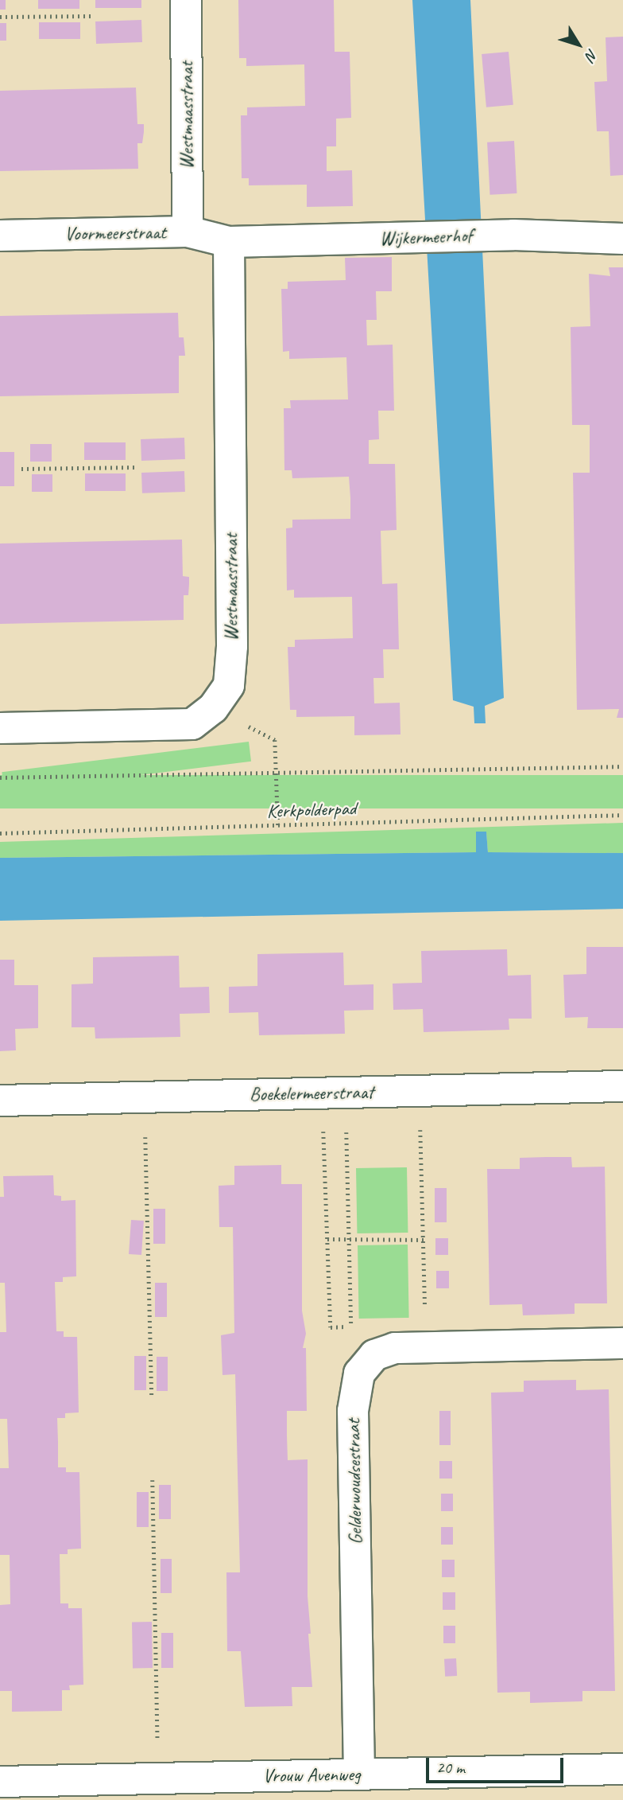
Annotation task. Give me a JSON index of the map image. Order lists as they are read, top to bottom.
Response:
{
  "streets": {
    "street": [
      "Westmaasstraat",
      "Voormeerstraat",
      "Wijkermeerhof",
      "Boekelermeerstraat",
      "Gelderwoudsestraat",
      "Vrouw Avenweg"
    ],
    "path": ["Kerkpolderpad"]
  },
  "crossings": [
    ["Westmaasstraat", "Voormeerstraat"],
    ["Westmaasstraat", "Wijkermeerhof"],
    ["Voormeerstraat", "Wijkermeerhof"],
    ["Gelderwoudsestraat", "Vrouw Avenweg"]
  ],
  "scale_bar": "20 m",
  "north": "bottom right"
}
